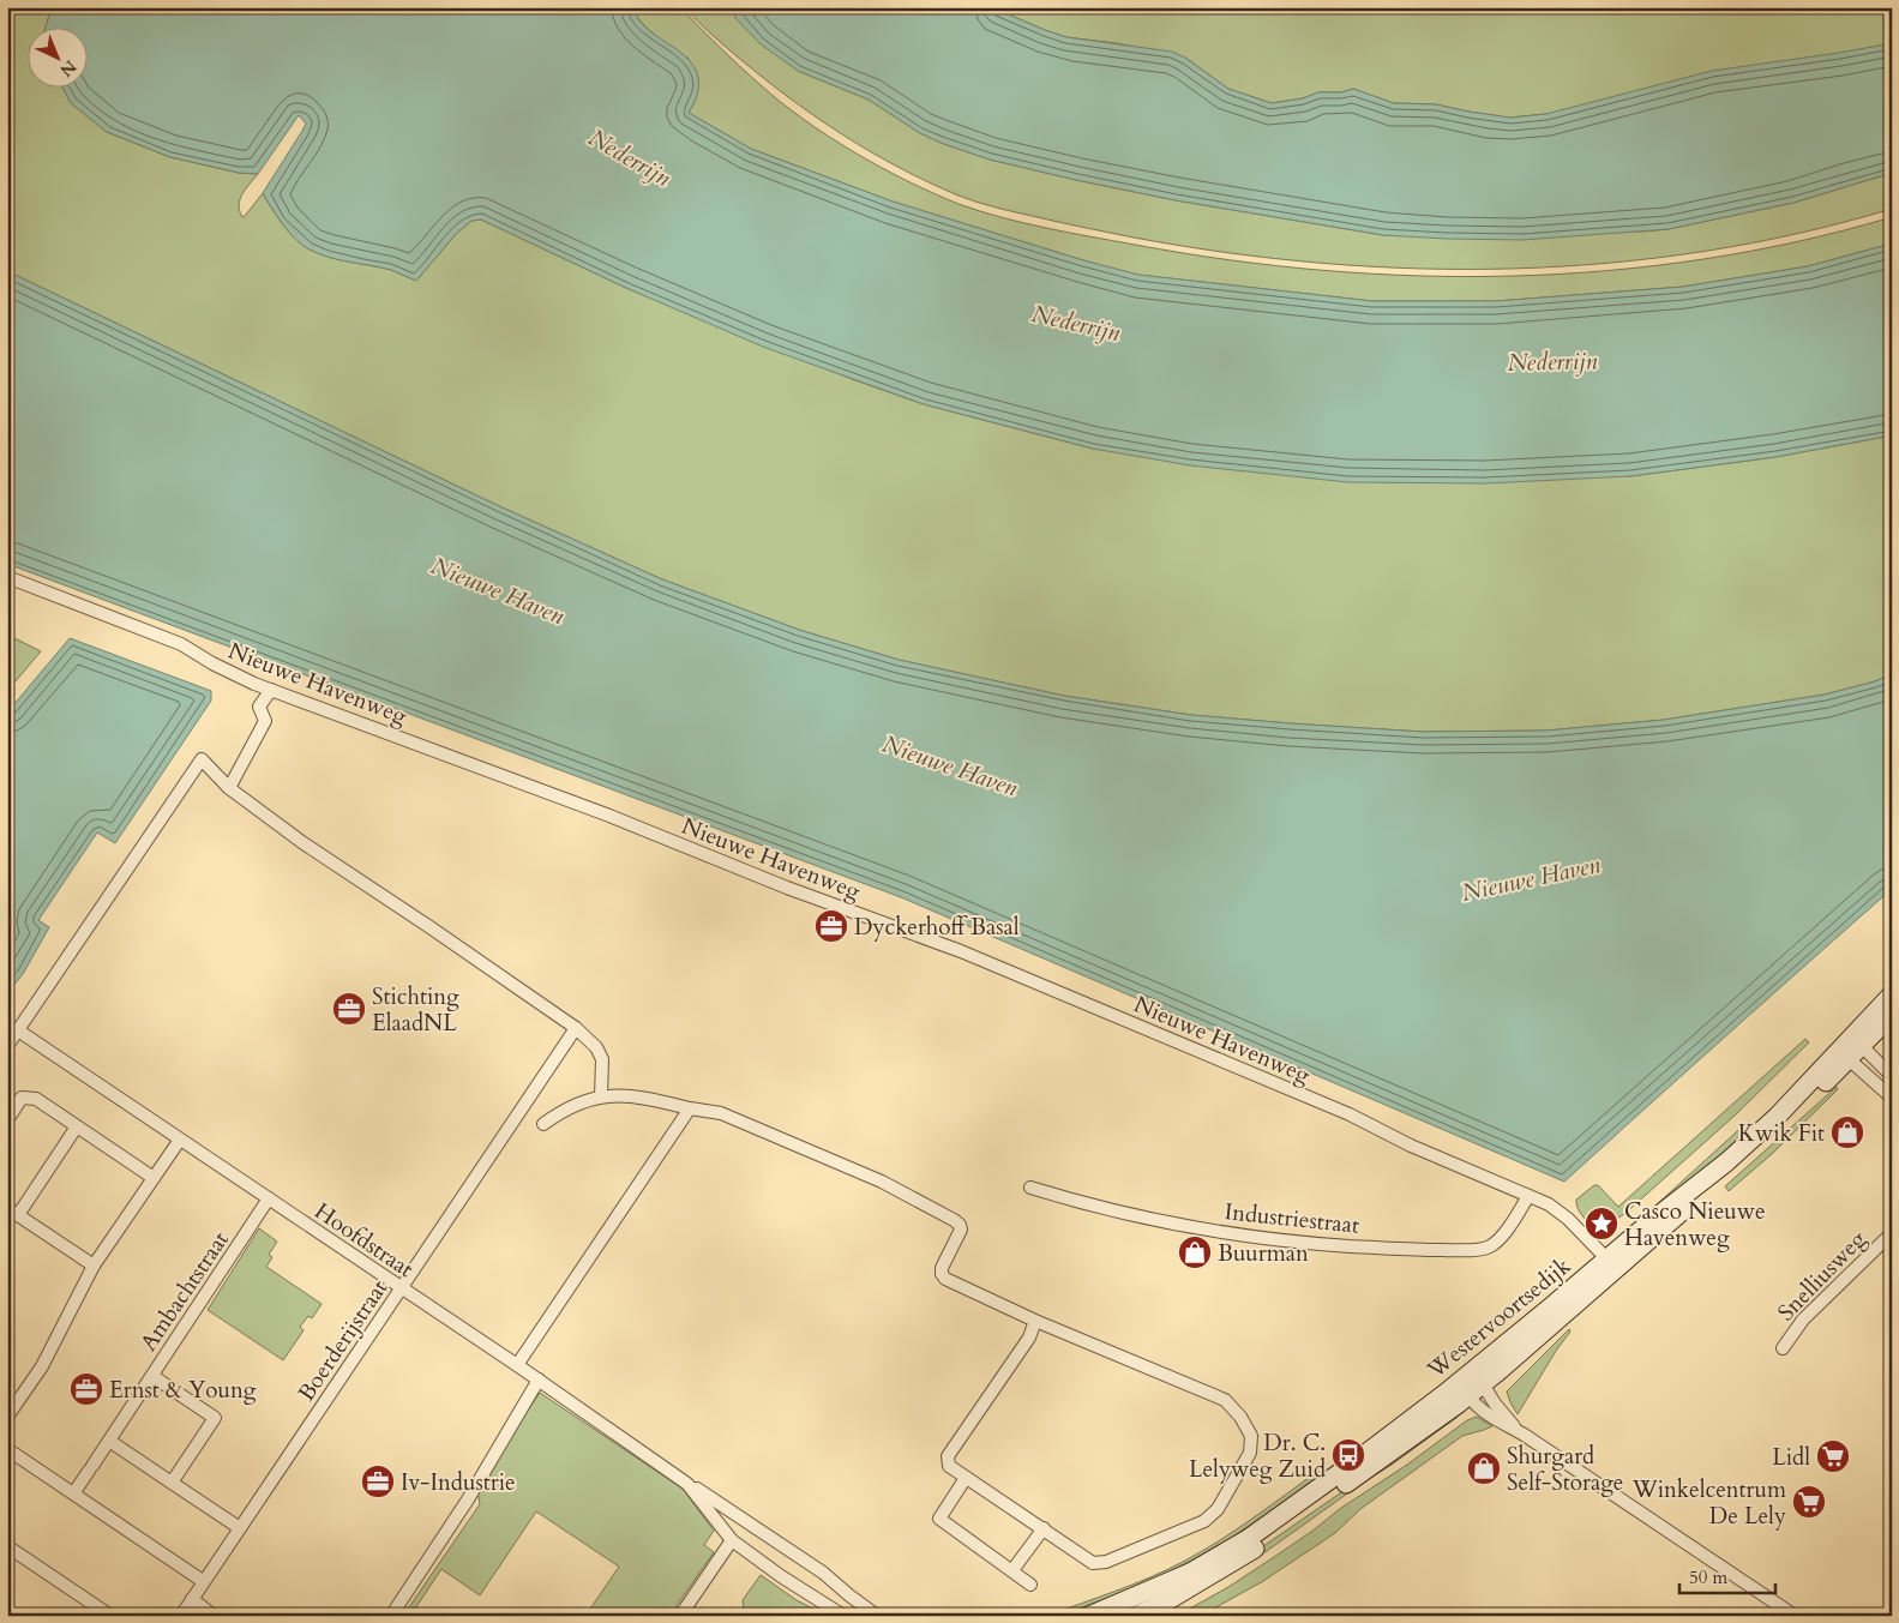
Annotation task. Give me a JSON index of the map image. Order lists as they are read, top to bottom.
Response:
{
  "streets": {
    "main road": ["Westervoortsedijk"],
    "street": [
      "Nieuwe Havenweg",
      "Industriestraat",
      "Hoofdstraat",
      "Snelliusweg",
      "Ambachtstraat",
      "Boerderijstraat"
    ]
  },
  "crossings": [
    ["Nieuwe Havenweg", "Industriestraat"],
    ["Nieuwe Havenweg", "Westervoortsedijk"],
    ["Hoofdstraat", "Ambachtstraat"],
    ["Hoofdstraat", "Boerderijstraat"]
  ],
  "water": ["Nederrijn", "Nieuwe Haven"],
  "places": {
    "office": [
      "Dyckerhoff Basal",
      "Stichting ElaadNL",
      "Ernst & Young",
      "Iv-Industrie"
    ],
    "shop": ["Kwik Fit", "Buurman", "Shurgard Self-Storage"],
    "place": ["Casco Nieuwe Havenweg"],
    "bus stop": ["Dr. C. Lelyweg Zuid"],
    "supermarket": ["Lidl", "Winkelcentrum De Lely"]
  },
  "scale_bar": "50 m",
  "north": "bottom right"
}
